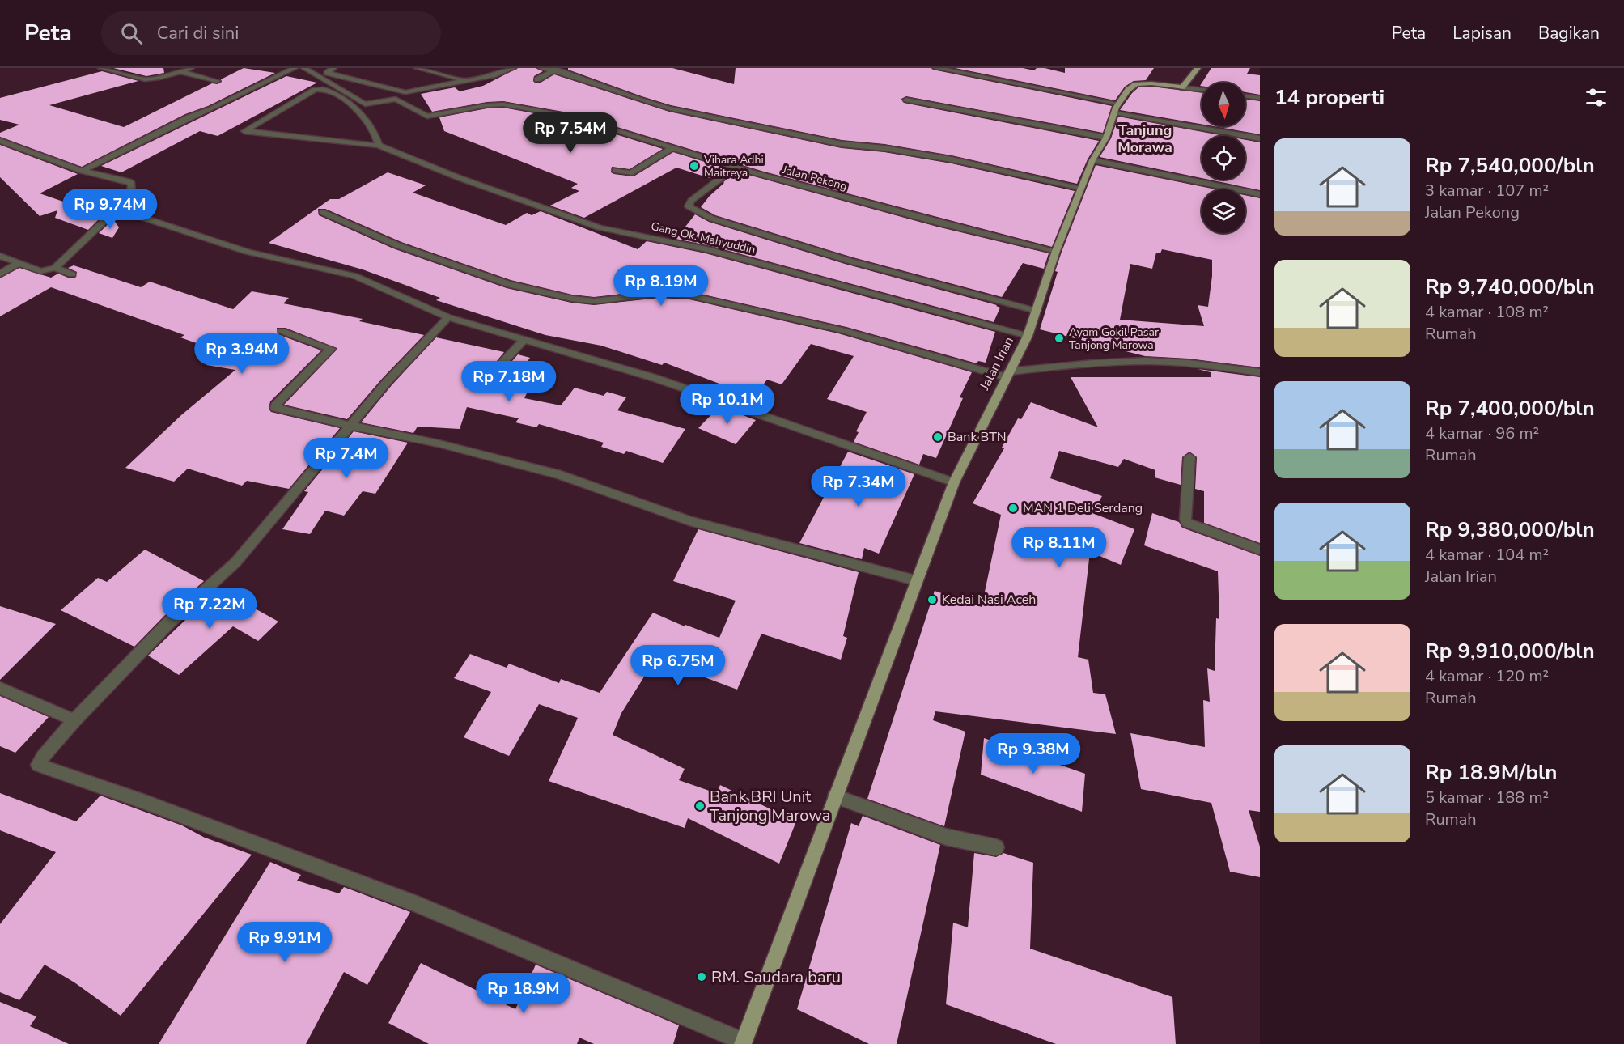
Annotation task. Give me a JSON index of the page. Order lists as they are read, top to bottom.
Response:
{
  "streets": {
    "main road": ["Jalan Irian"],
    "street": ["Jalan Pekong", "Gang Ok. Mahyuddin"]
  },
  "crossings": [
    ["Jalan Pekong", "Jalan Irian"],
    ["Gang Ok. Mahyuddin", "Jalan Irian"]
  ],
  "districts": ["Tanjung Morawa"],
  "places": [
    "Vihara Adhi Maitreya",
    "Ayam Gokil Pasar Tanjong Marowa",
    "Bank BTN",
    "MAN 1 Deli Serdang",
    "Kedai Nasi Aceh",
    "Bank BRI Unit Tanjong Marowa",
    "RM. Saudara baru"
  ],
  "north": "bottom",
  "page": {
    "header": "Peta",
    "search": "Cari di sini",
    "nav": ["Peta", "Lapisan", "Bagikan"],
    "heading": "14 properti",
    "price": [
      "Rp 7.54M",
      "Rp 9.74M",
      "Rp 8.19M",
      "Rp 3.94M",
      "Rp 7.18M",
      "Rp 10.1M",
      "Rp 7.4M",
      "Rp 7.34M",
      "Rp 8.11M",
      "Rp 7.22M",
      "Rp 6.75M",
      "Rp 9.38M",
      "Rp 9.91M",
      "Rp 18.9M"
    ],
    "list": [
      {
        "name": "Rp 7,540,000/bln",
        "note": "3 kamar · 107 m² · Jalan Pekong"
      },
      {
        "name": "Rp 9,740,000/bln",
        "note": "4 kamar · 108 m² · Rumah"
      },
      {
        "name": "Rp 7,400,000/bln",
        "note": "4 kamar · 96 m² · Rumah"
      },
      {
        "name": "Rp 9,380,000/bln",
        "note": "4 kamar · 104 m² · Jalan Irian"
      },
      {
        "name": "Rp 9,910,000/bln",
        "note": "4 kamar · 120 m² · Rumah"
      },
      {
        "name": "Rp 18.9M/bln",
        "note": "5 kamar · 188 m² · Rumah"
      }
    ]
  }
}
